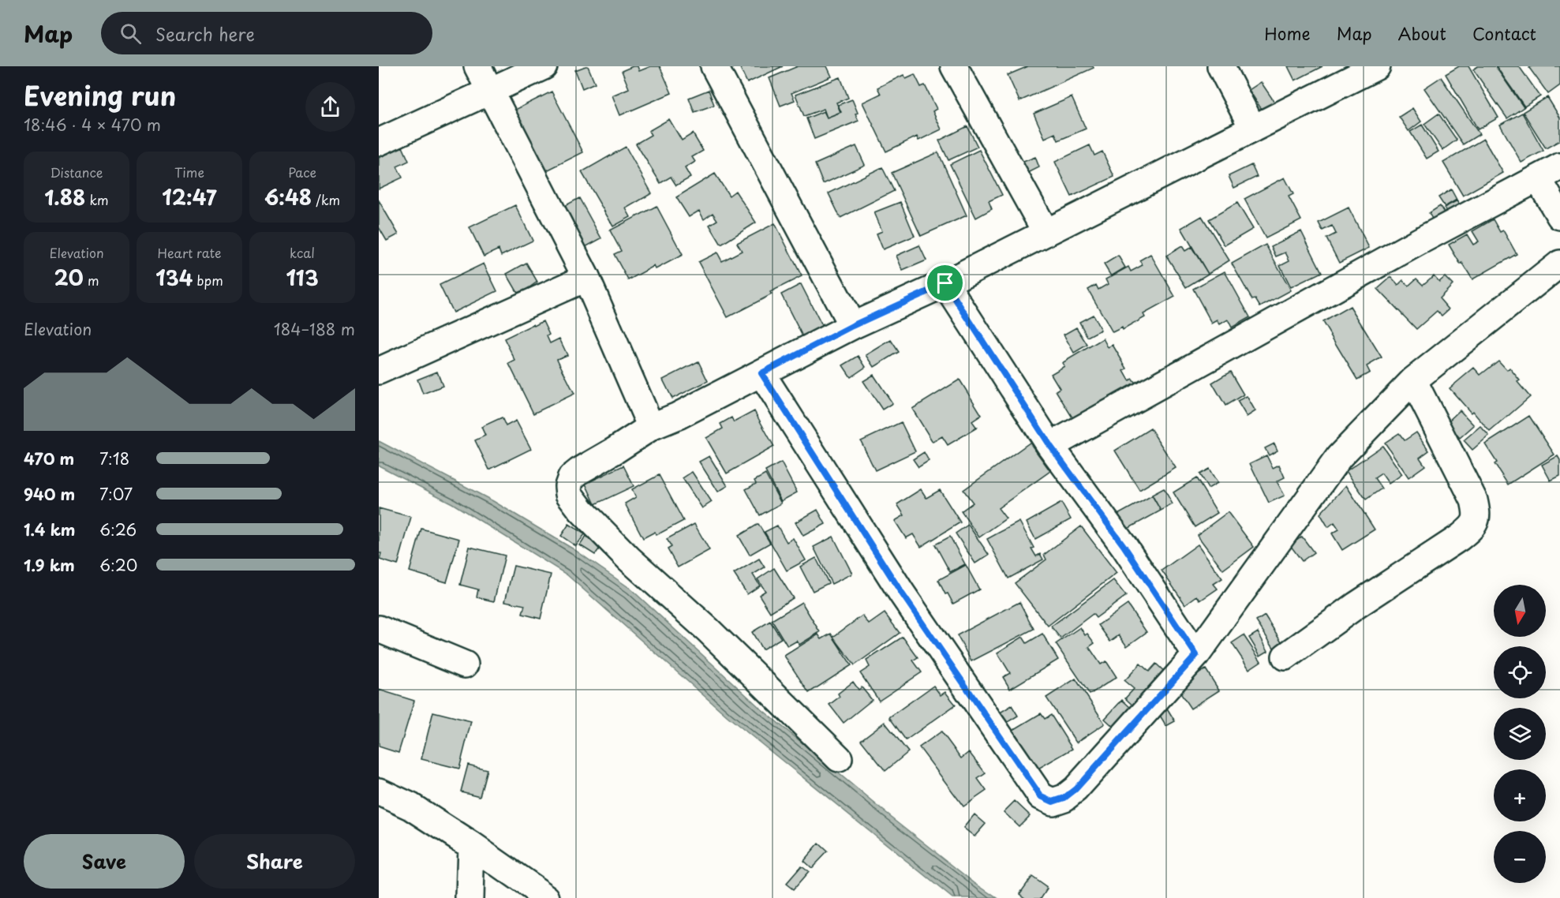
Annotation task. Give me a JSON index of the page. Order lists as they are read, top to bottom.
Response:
{
  "north": "bottom",
  "page": {
    "header": "Map",
    "search": "Search here",
    "nav": [
      "Home",
      "Map",
      "About",
      "Contact"
    ],
    "heading": ["Evening run", "18:46 · 4 × 470 m"],
    "stats": [
      ["Distance", "1.88 km"],
      ["Time", "12:47"],
      ["Pace", "6:48 /km"],
      ["Elevation", "20 m"],
      ["Heart rate", "134 bpm"],
      ["kcal", "113"]
    ],
    "chart": ["Elevation", "184–188 m"],
    "list": [
      {
        "name": "470 m",
        "note": "7:18"
      },
      {
        "name": "940 m",
        "note": "7:07"
      },
      {
        "name": "1.4 km",
        "note": "6:26"
      },
      {
        "name": "1.9 km",
        "note": "6:20"
      }
    ],
    "map_buttons": ["+", "−"],
    "buttons": ["Save", "Share"]
  }
}
